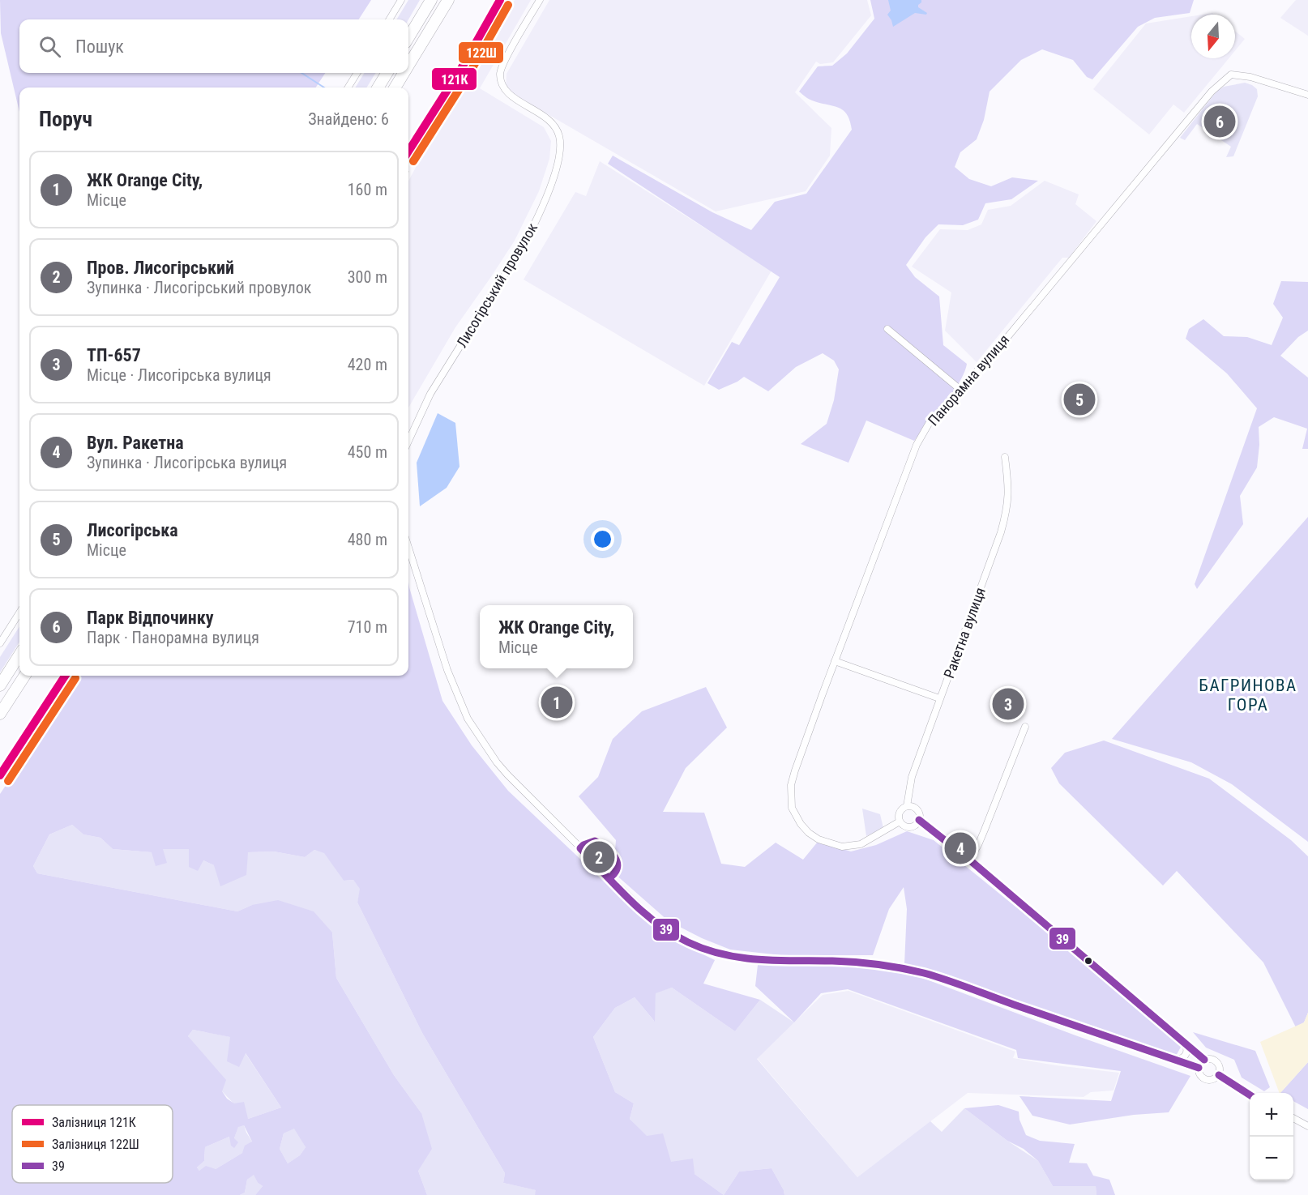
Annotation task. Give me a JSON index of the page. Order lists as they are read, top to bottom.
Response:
{
  "streets": {
    "street": ["Лисогірський провулок", "Панорамна вулиця", "Ракетна вулиця"]
  },
  "crossings": [
    ["Панорамна вулиця", "Ракетна вулиця"]
  ],
  "districts": ["БАГРИНОВА ГОРА"],
  "lines": ["rail line 121К", "rail line 122Ш", "transit line 39"],
  "legend": ["Залізниця 121К", "Залізниця 122Ш", "39"],
  "north": "bottom",
  "page": {
    "search": "Пошук",
    "heading": ["Поруч", "Знайдено: 6"],
    "pins": [
      "6",
      "5",
      "1",
      "3",
      "4",
      "2"
    ],
    "list": [
      {
        "mark": "1",
        "name": "ЖК Orange City,",
        "note": "Місце",
        "value": "160 m"
      },
      {
        "mark": "2",
        "name": "Пров. Лисогірський",
        "note": "Зупинка · Лисогірський провулок",
        "value": "300 m"
      },
      {
        "mark": "3",
        "name": "ТП-657",
        "note": "Місце · Лисогірська вулиця",
        "value": "420 m"
      },
      {
        "mark": "4",
        "name": "Вул. Ракетна",
        "note": "Зупинка · Лисогірська вулиця",
        "value": "450 m"
      },
      {
        "mark": "5",
        "name": "Лисогірська",
        "note": "Місце",
        "value": "480 m"
      },
      {
        "mark": "6",
        "name": "Парк Відпочинку",
        "note": "Парк · Панорамна вулиця",
        "value": "710 m"
      }
    ],
    "popup": ["ЖК Orange City,", "Місце"],
    "map_buttons": ["+", "−"]
  }
}
